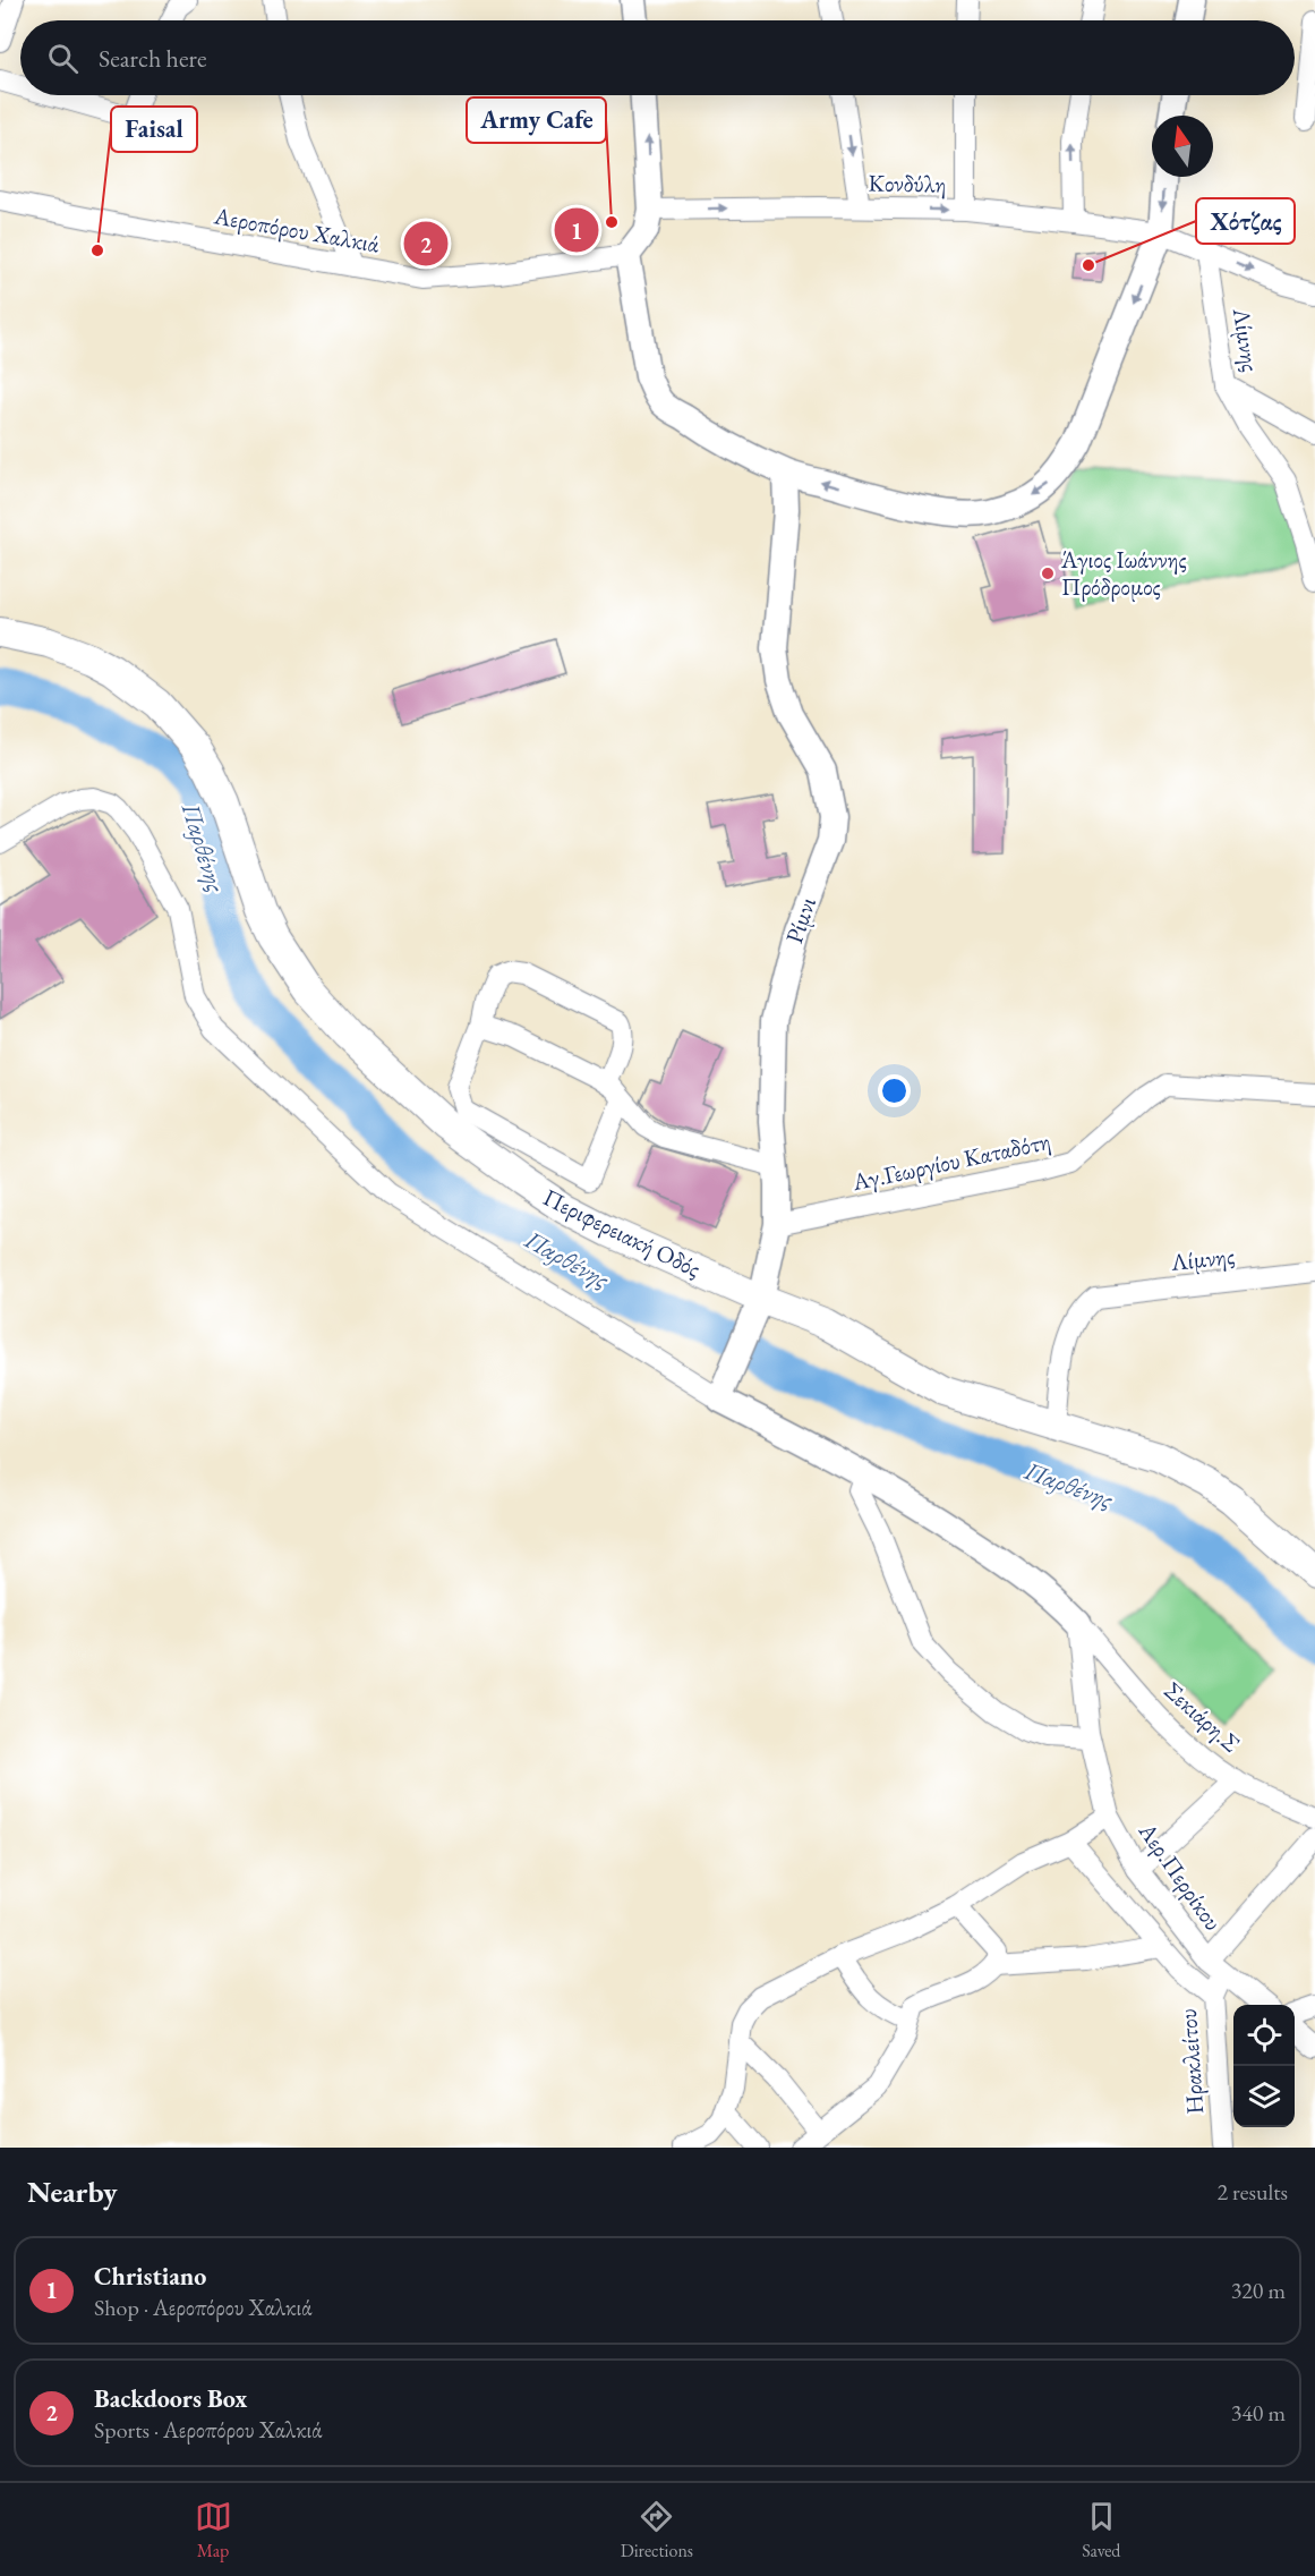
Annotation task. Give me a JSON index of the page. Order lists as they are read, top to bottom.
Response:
{
  "streets": {
    "main road": ["Περιφερειακή Οδός"],
    "street": [
      "Κονδύλη",
      "Αεροπόρου Χαλκιά",
      "Λίμνης",
      "Ρίμνι",
      "Αγ.Γεωργίου Καταδότη",
      "Σεκιάρη.Σ",
      "Αερ.Περρίκου",
      "Ηρακλείτου"
    ]
  },
  "crossings": [
    ["Κονδύλη", "Λίμνης"],
    ["Λίμνης", "Περιφερειακή Οδός"],
    ["Ρίμνι", "Αγ.Γεωργίου Καταδότη"],
    ["Ρίμνι", "Περιφερειακή Οδός"],
    ["Σεκιάρη.Σ", "Αερ.Περρίκου"],
    ["Αερ.Περρίκου", "Ηρακλείτου"]
  ],
  "one_way": ["Κονδύλη"],
  "water": ["Παρθένης"],
  "places": [
    "Army Cafe",
    "Faisal",
    "Χότζας",
    "Άγιος Ιωάννης Πρόδρομος"
  ],
  "north": "top",
  "page": {
    "search": "Search here",
    "pins": ["1", "2"],
    "heading": ["Nearby", "2 results"],
    "list": [
      {
        "mark": "1",
        "name": "Christiano",
        "note": "Shop · Αεροπόρου Χαλκιά",
        "value": "320 m"
      },
      {
        "mark": "2",
        "name": "Backdoors Box",
        "note": "Sports · Αεροπόρου Χαλκιά",
        "value": "340 m"
      }
    ],
    "nav": ["Map", "Directions", "Saved"]
  }
}
